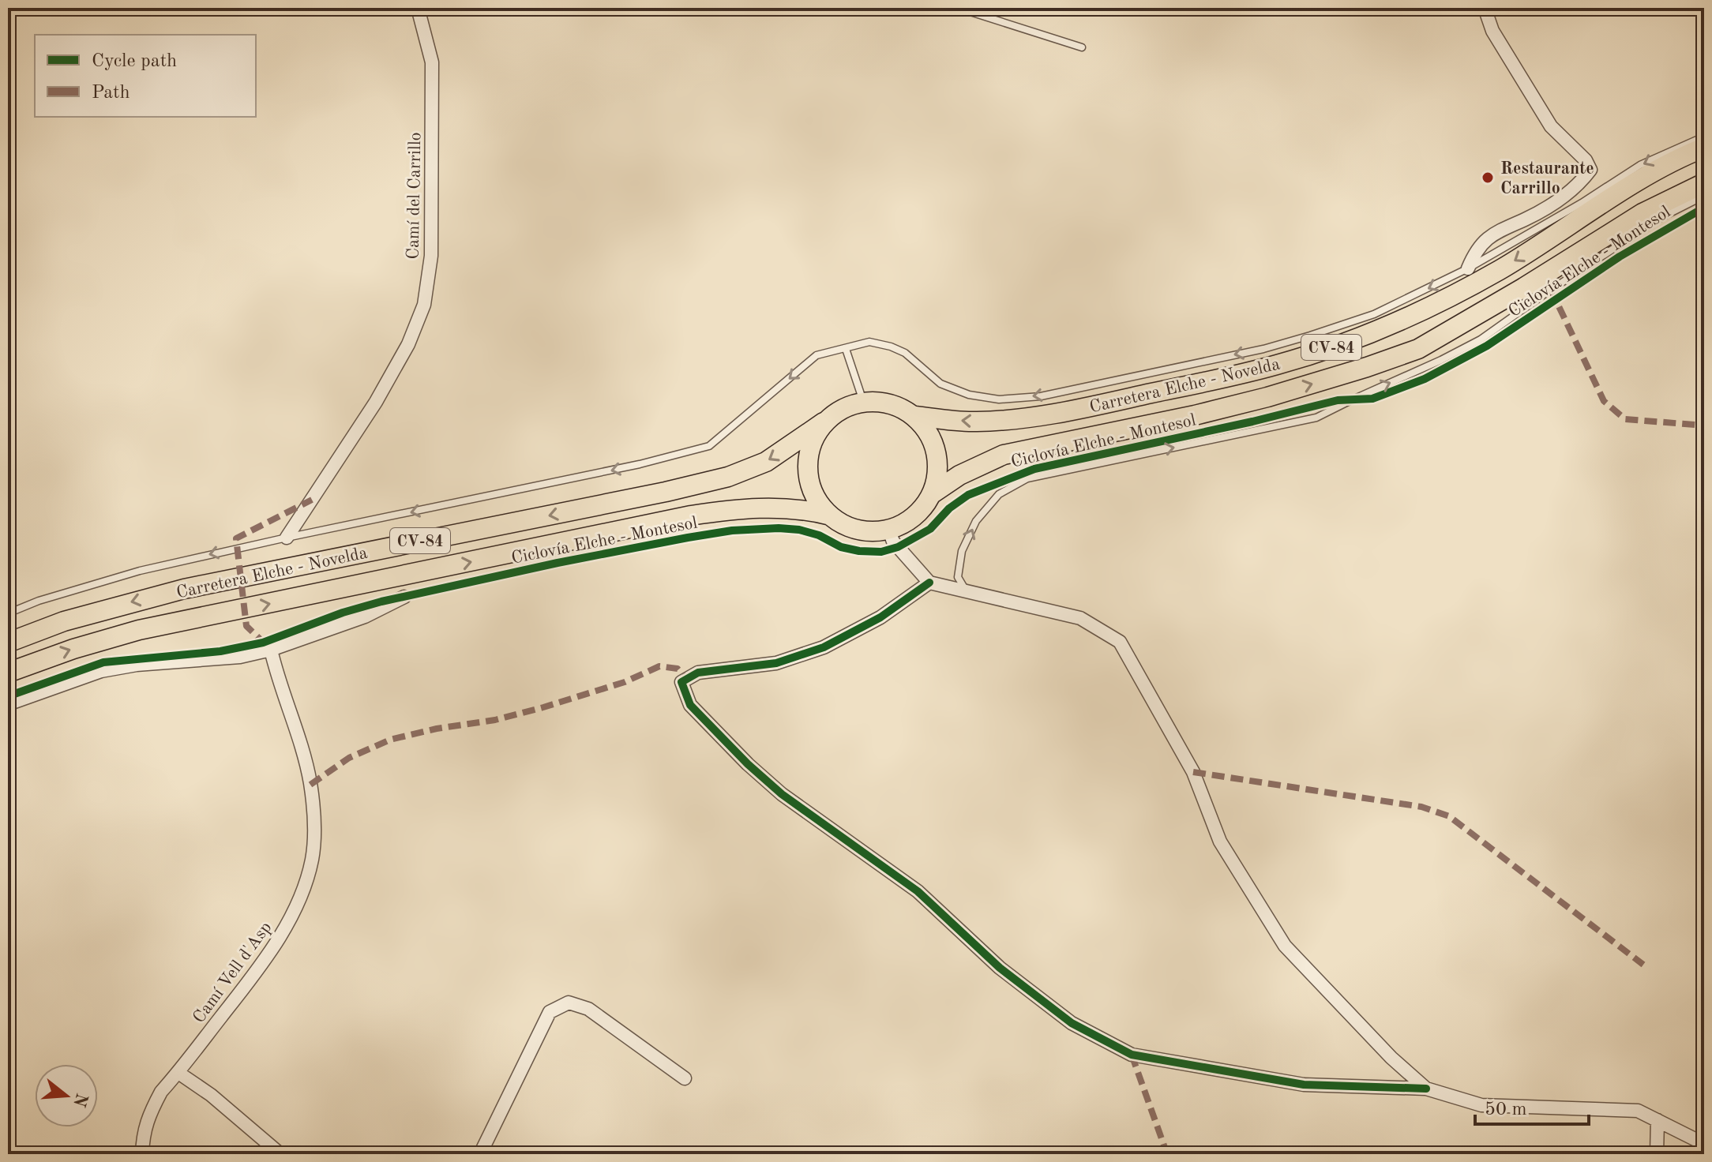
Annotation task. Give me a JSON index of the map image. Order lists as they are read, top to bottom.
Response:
{
  "streets": {
    "main road": ["CV-84", "Carretera Elche - Novelda"],
    "street": ["Camí del Carrillo", "Camí Vell d'Asp"],
    "cycle path": ["Ciclovía Elche - Montesol"]
  },
  "crossings": [
    ["CV-84", "Carretera Elche - Novelda"]
  ],
  "places": ["Restaurante Carrillo"],
  "legend": ["Cycle path", "Path"],
  "scale_bar": "50 m",
  "north": "right"
}
